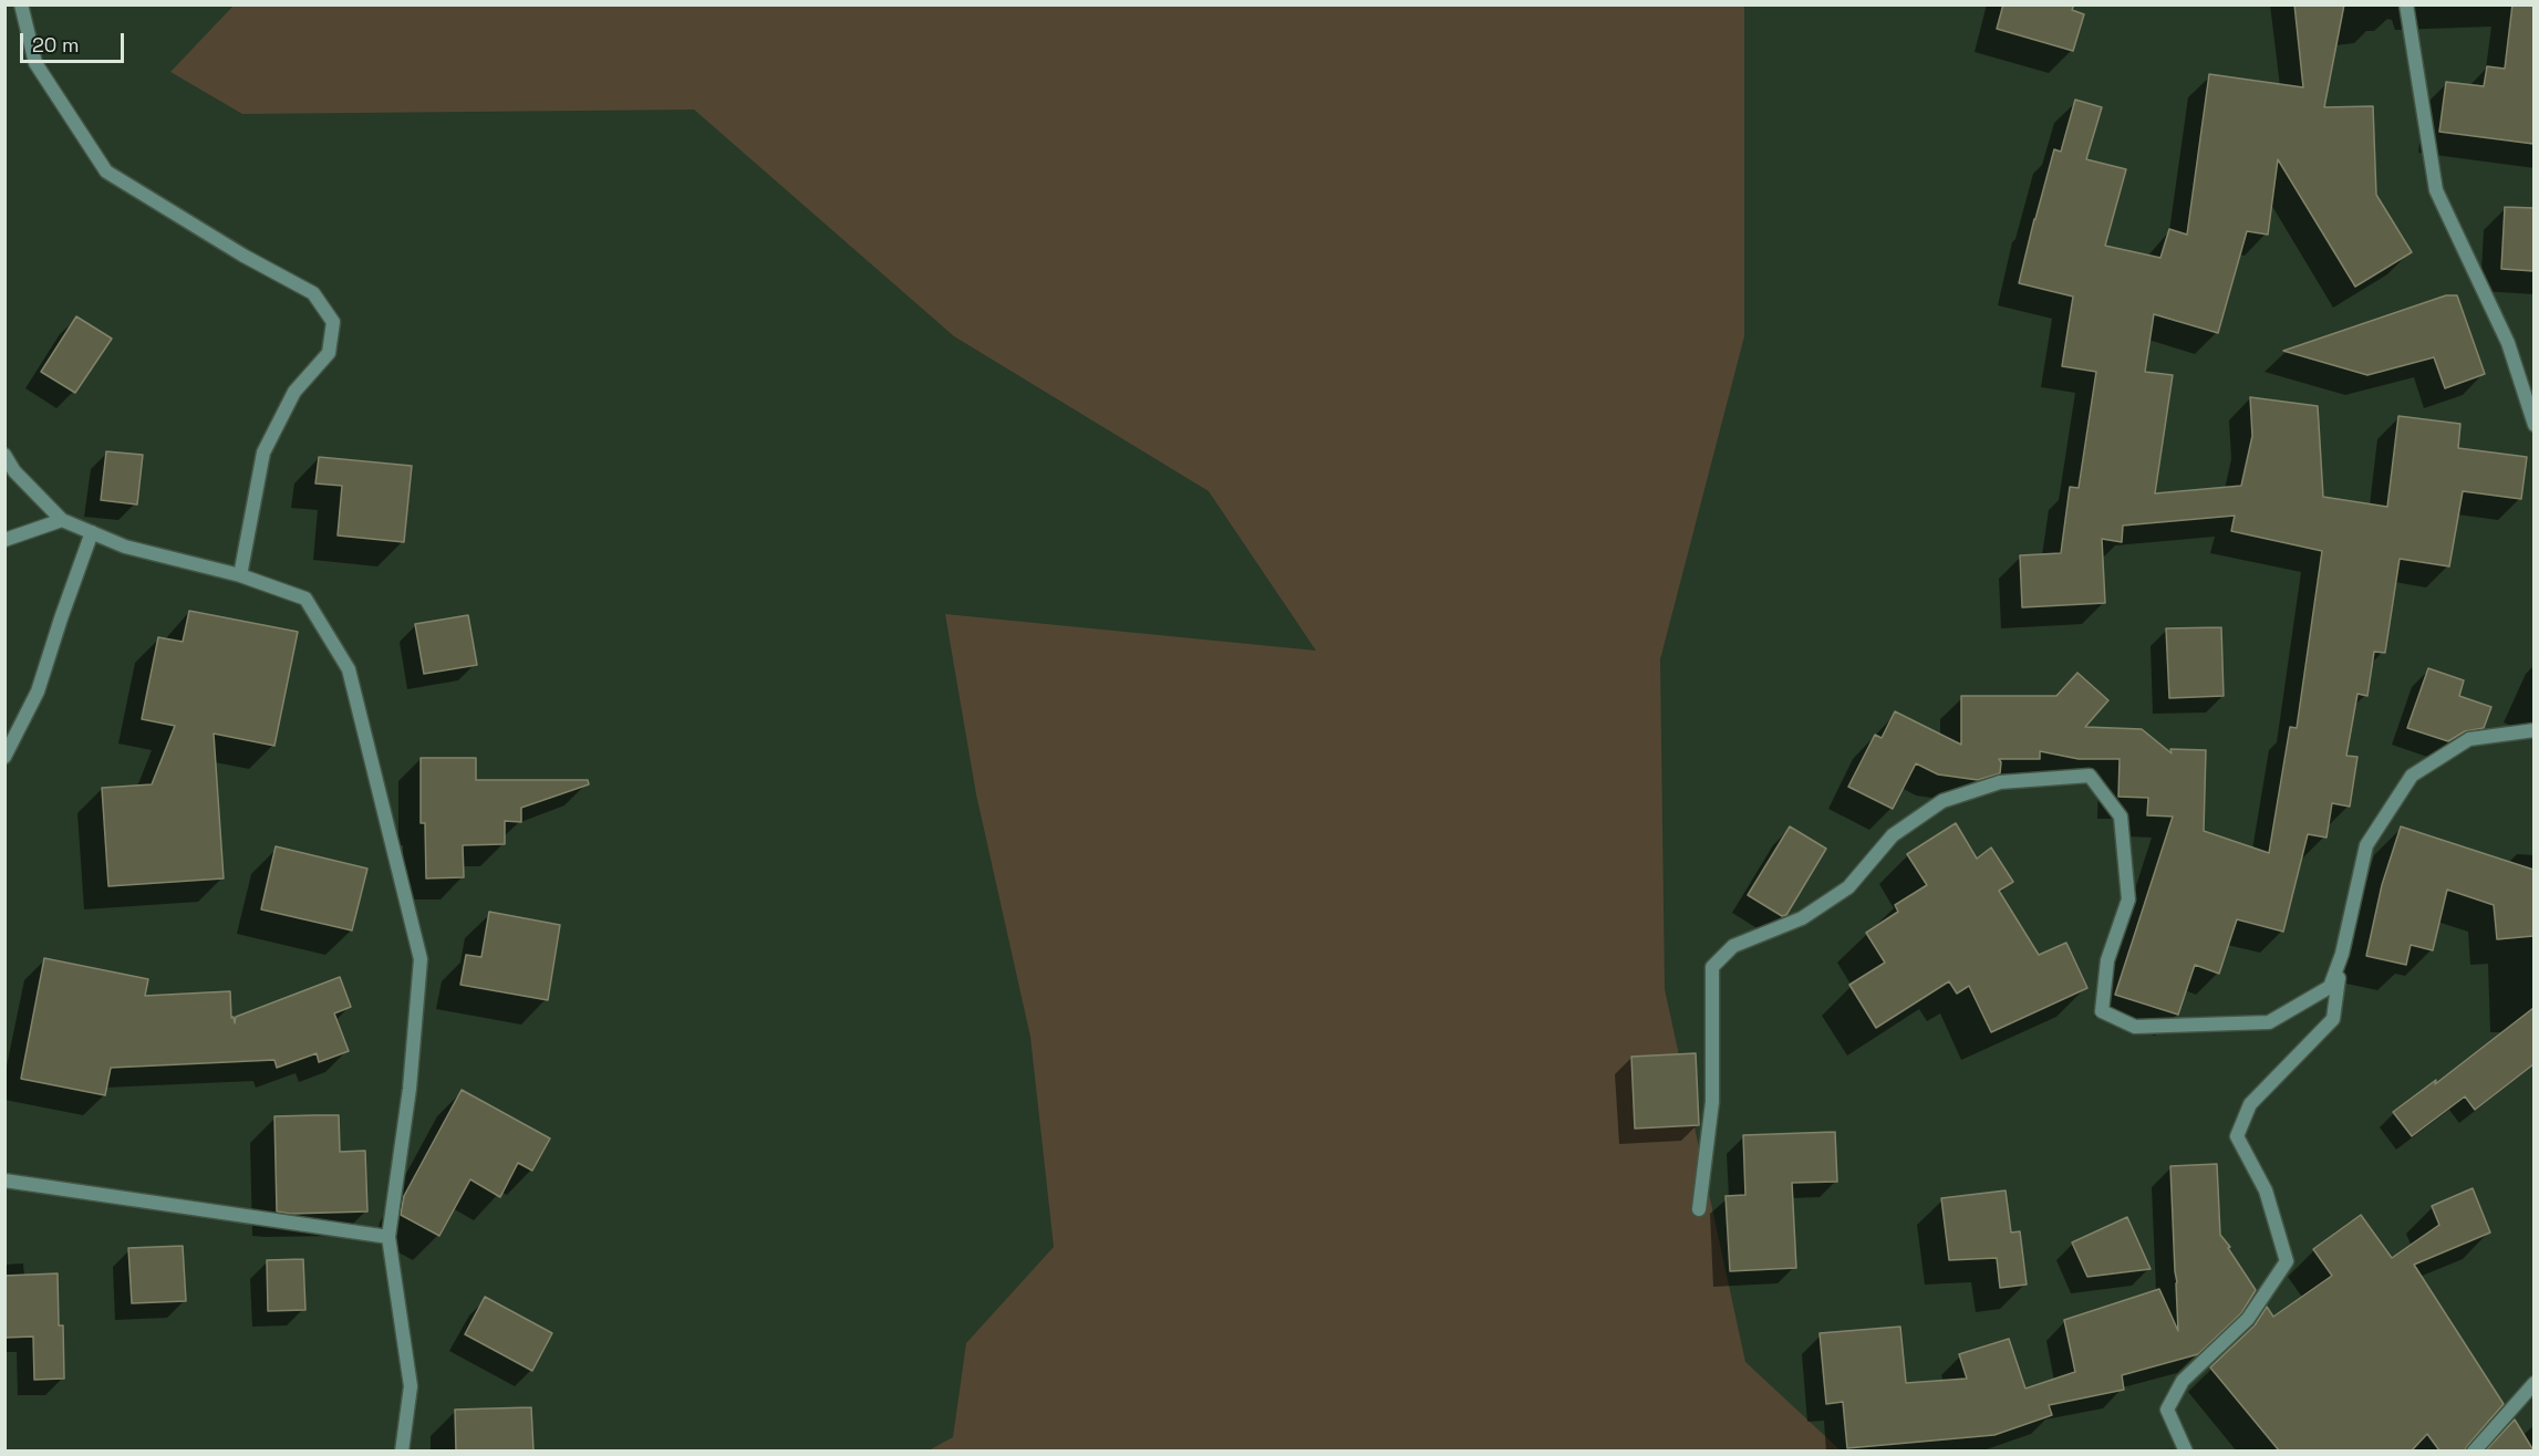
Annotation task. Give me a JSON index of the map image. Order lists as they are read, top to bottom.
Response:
{
  "scale_bar": "20 m"
}
